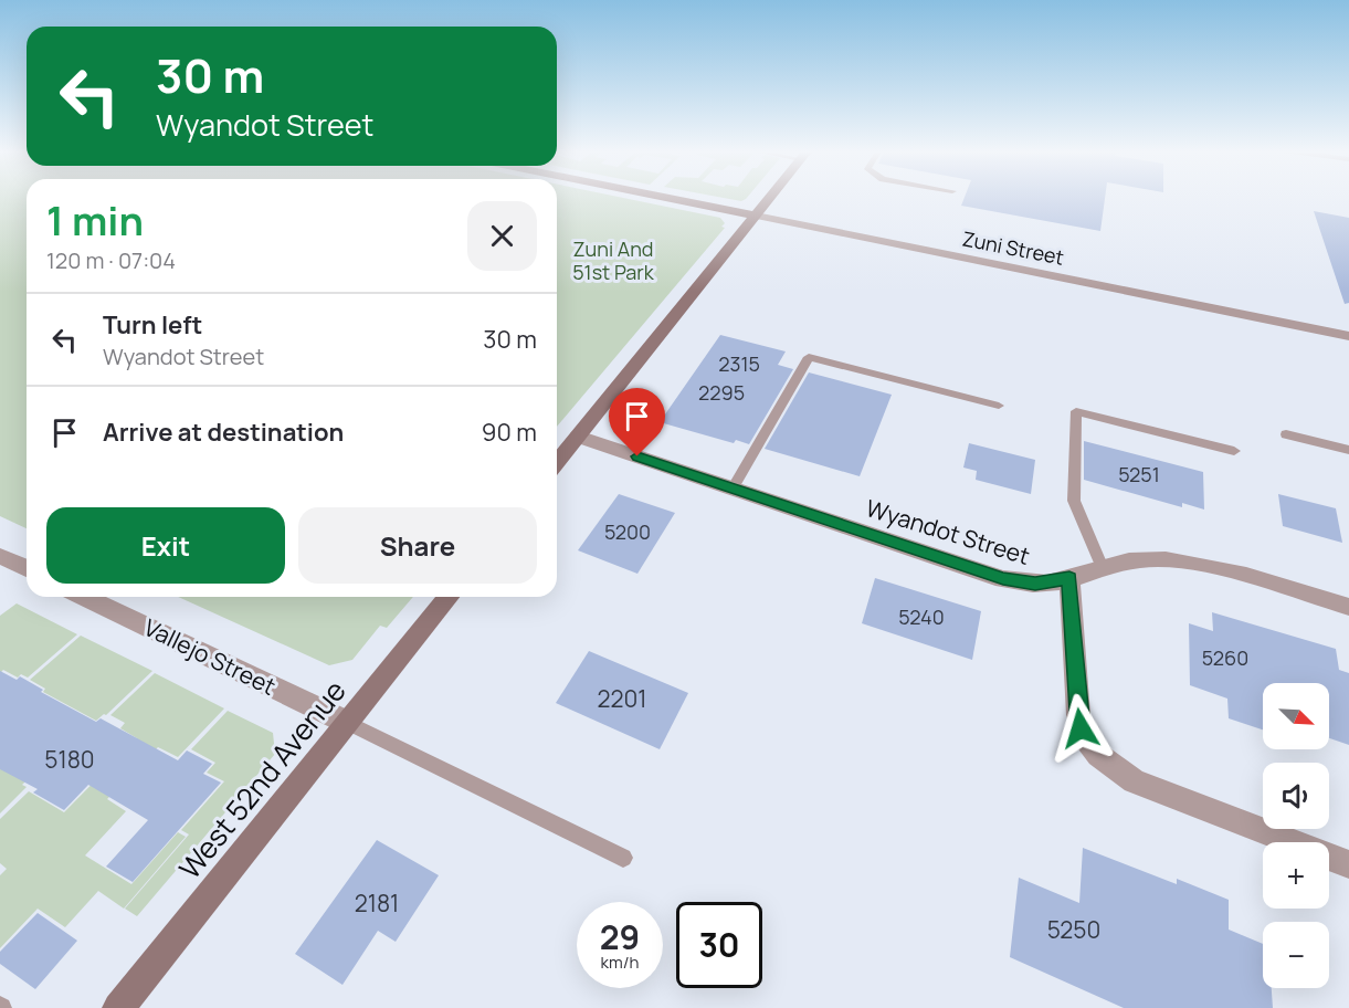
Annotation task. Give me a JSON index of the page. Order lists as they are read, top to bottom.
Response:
{
  "streets": {
    "street": [
      "Zuni Street",
      "Wyandot Street",
      "Vallejo Street",
      "West 52nd Avenue"
    ]
  },
  "crossings": [
    ["Vallejo Street", "West 52nd Avenue"]
  ],
  "parks": ["Zuni And 51st Park"],
  "house_numbers": [
    "2315",
    "2295",
    "5251",
    "5200",
    "5240",
    "5260",
    "2201",
    "5180",
    "2181",
    "5250"
  ],
  "north": "bottom right",
  "page": {
    "turn": ["30 m", "Wyandot Street"],
    "heading": ["1 min", "120 m · 07:04"],
    "list": [
      {
        "name": "Turn left",
        "note": "Wyandot Street",
        "value": "30 m"
      },
      {
        "name": "Arrive at destination",
        "value": "90 m"
      }
    ],
    "buttons": ["Exit", "Share"],
    "map_buttons": ["+", "−"],
    "speed": "29 km/h",
    "limit": "30"
  }
}
